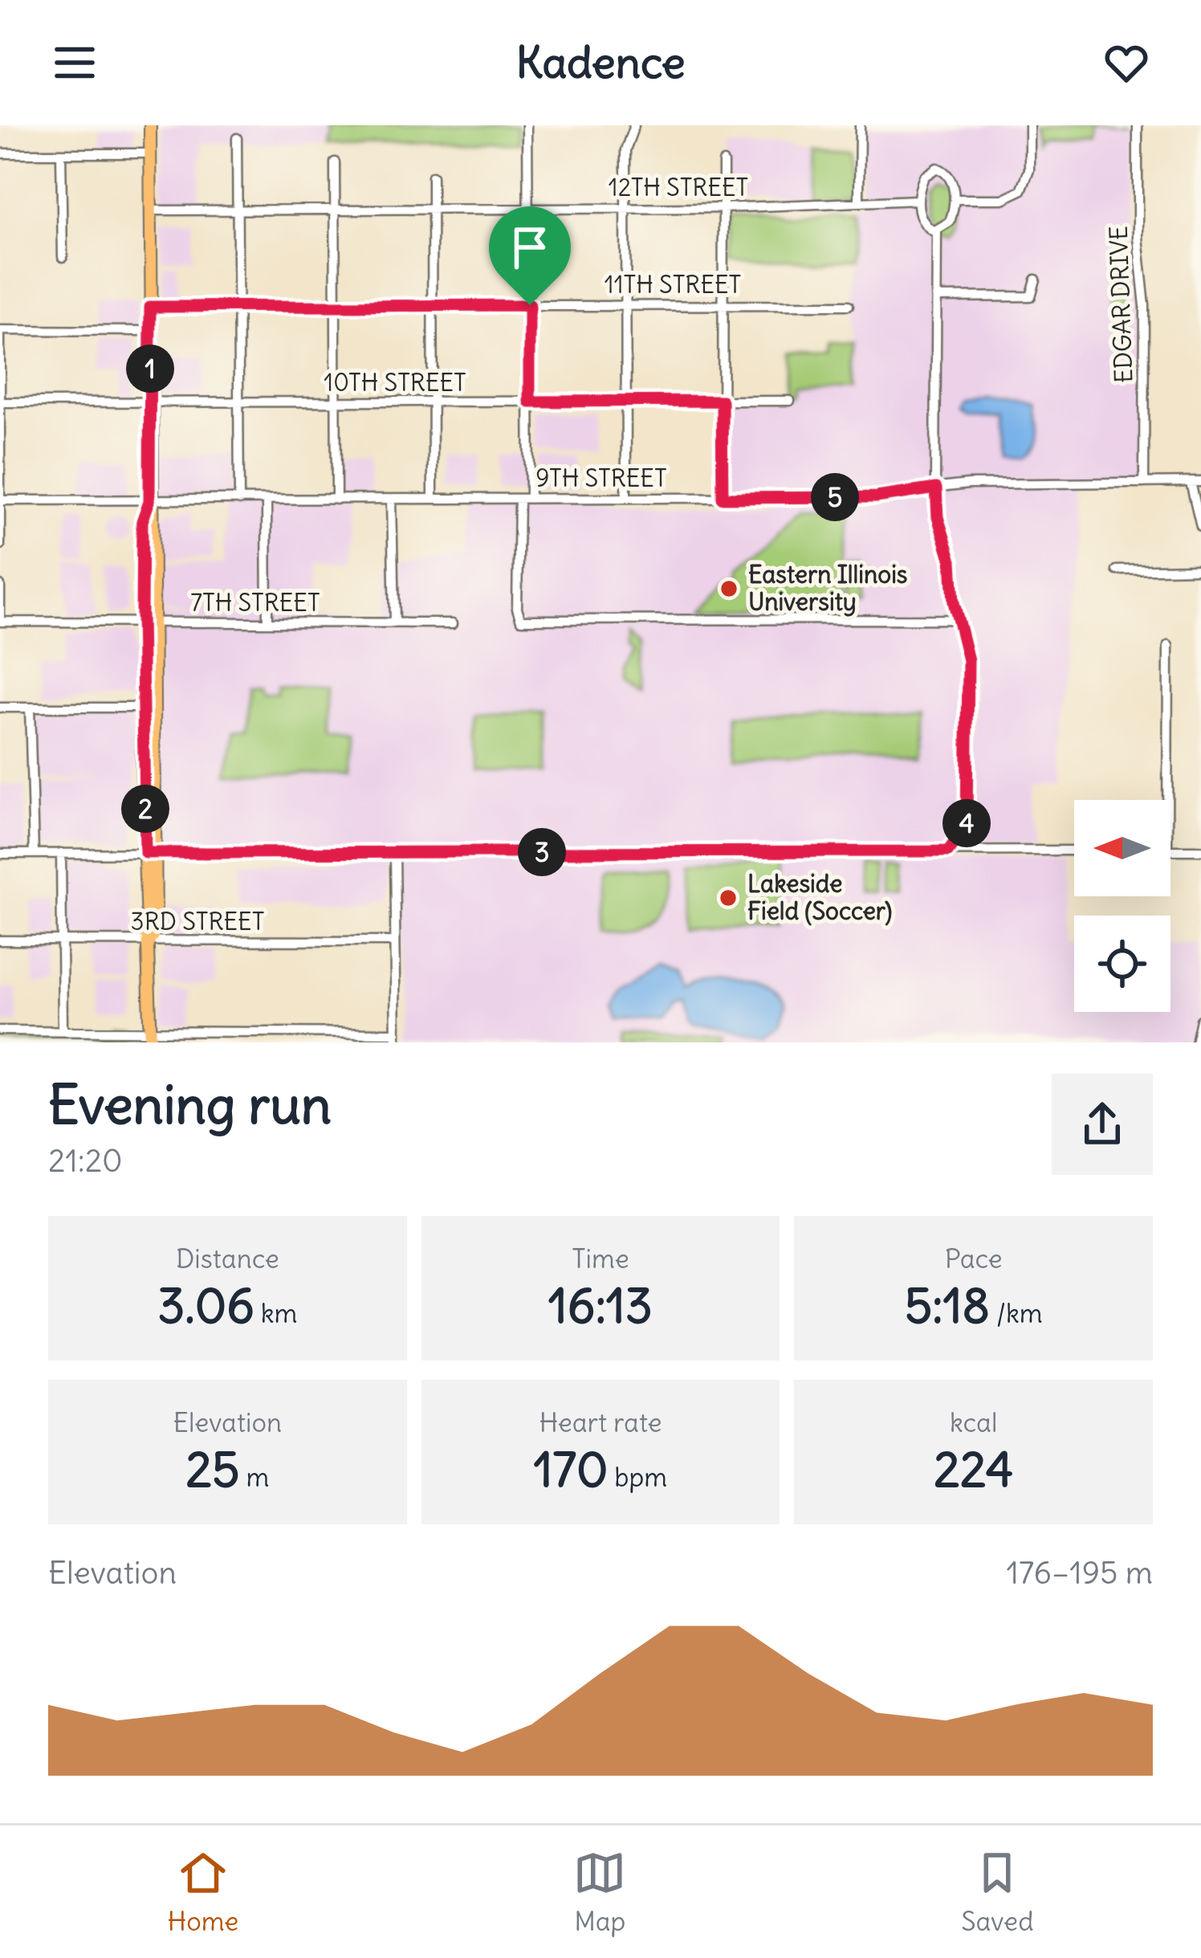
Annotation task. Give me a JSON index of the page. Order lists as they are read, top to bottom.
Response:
{
  "streets": {
    "street": [
      "12TH STREET",
      "11TH STREET",
      "EDGAR DRIVE",
      "10TH STREET",
      "9TH STREET",
      "7TH STREET",
      "3RD STREET"
    ]
  },
  "crossings": [
    ["EDGAR DRIVE", "9TH STREET"]
  ],
  "places": ["Eastern Illinois University", "Lakeside Field (Soccer)"],
  "north": "left",
  "page": {
    "header": "Kadence",
    "pins": [
      "1",
      "5",
      "2",
      "4",
      "3"
    ],
    "heading": ["Evening run", "21:20"],
    "stats": [
      ["Distance", "3.06 km"],
      ["Time", "16:13"],
      ["Pace", "5:18 /km"],
      ["Elevation", "25 m"],
      ["Heart rate", "170 bpm"],
      ["kcal", "224"]
    ],
    "chart": ["Elevation", "176–195 m"],
    "tabs": ["Home", "Map", "Saved"]
  }
}
